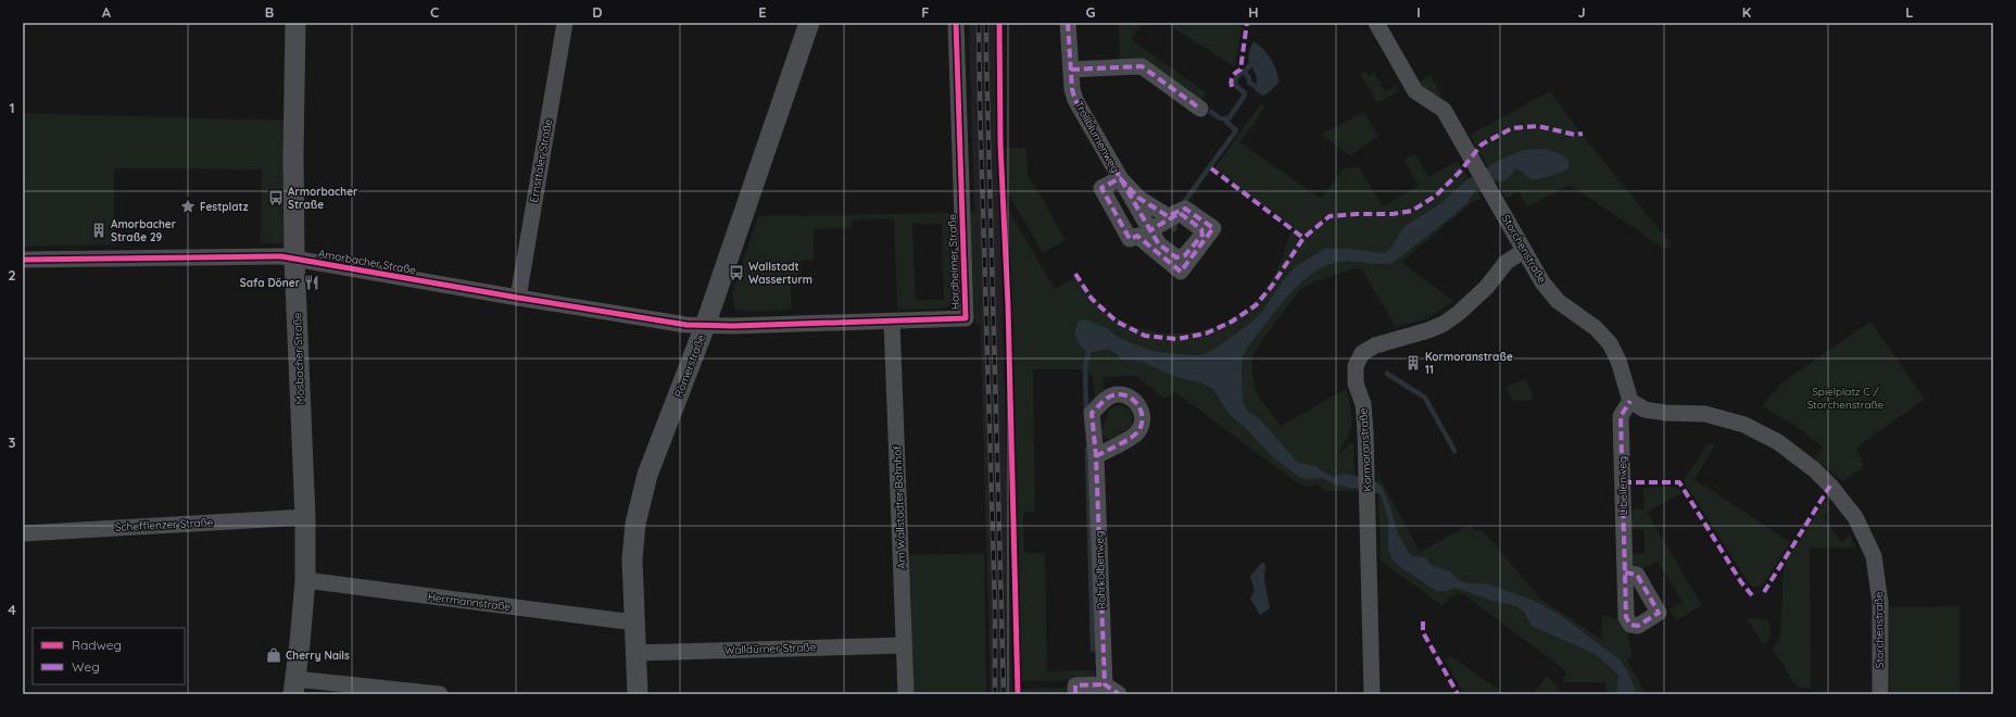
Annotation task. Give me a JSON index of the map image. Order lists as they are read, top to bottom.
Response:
{
  "streets": {
    "street": [
      "Trollblumenweg",
      "Ernsttaler Straße",
      "Storchenstraße",
      "Amorbacher Straße",
      "Hardheimer Straße",
      "Mosbacher Straße",
      "Römerstraße",
      "Kormoranstraße",
      "Libellenweg",
      "Am Wallstadter Bahnhof",
      "Schefflenzer Straße",
      "Rohrkolbenweg",
      "Herrmannstraße",
      "Walldürner Straße"
    ]
  },
  "crossings": [
    ["Ernsttaler Straße", "Amorbacher Straße"],
    ["Storchenstraße", "Kormoranstraße"],
    ["Storchenstraße", "Libellenweg"],
    ["Amorbacher Straße", "Hardheimer Straße"],
    ["Amorbacher Straße", "Mosbacher Straße"],
    ["Amorbacher Straße", "Römerstraße"],
    ["Hardheimer Straße", "Römerstraße"],
    ["Hardheimer Straße", "Am Wallstadter Bahnhof"],
    ["Mosbacher Straße", "Schefflenzer Straße"],
    ["Mosbacher Straße", "Herrmannstraße"],
    ["Römerstraße", "Herrmannstraße"],
    ["Römerstraße", "Walldürner Straße"],
    ["Am Wallstadter Bahnhof", "Walldürner Straße"]
  ],
  "parks": ["Spielplatz C / Storchenstraße"],
  "places": {
    "bus stop": ["Armorbacher Straße", "Wallstadt Wasserturm"],
    "place": ["Festplatz"],
    "building": ["Amorbacher Straße 29", "Kormoranstraße 11"],
    "restaurant": ["Safa Döner"],
    "shop": ["Cherry Nails"]
  },
  "legend": ["Radweg", "Weg"],
  "grid": {
    "columns": [
      "A",
      "B",
      "C",
      "D",
      "E",
      "F",
      "G",
      "H",
      "I",
      "J",
      "K",
      "L"
    ],
    "rows": [
      "1",
      "2",
      "3",
      "4"
    ]
  }
}
